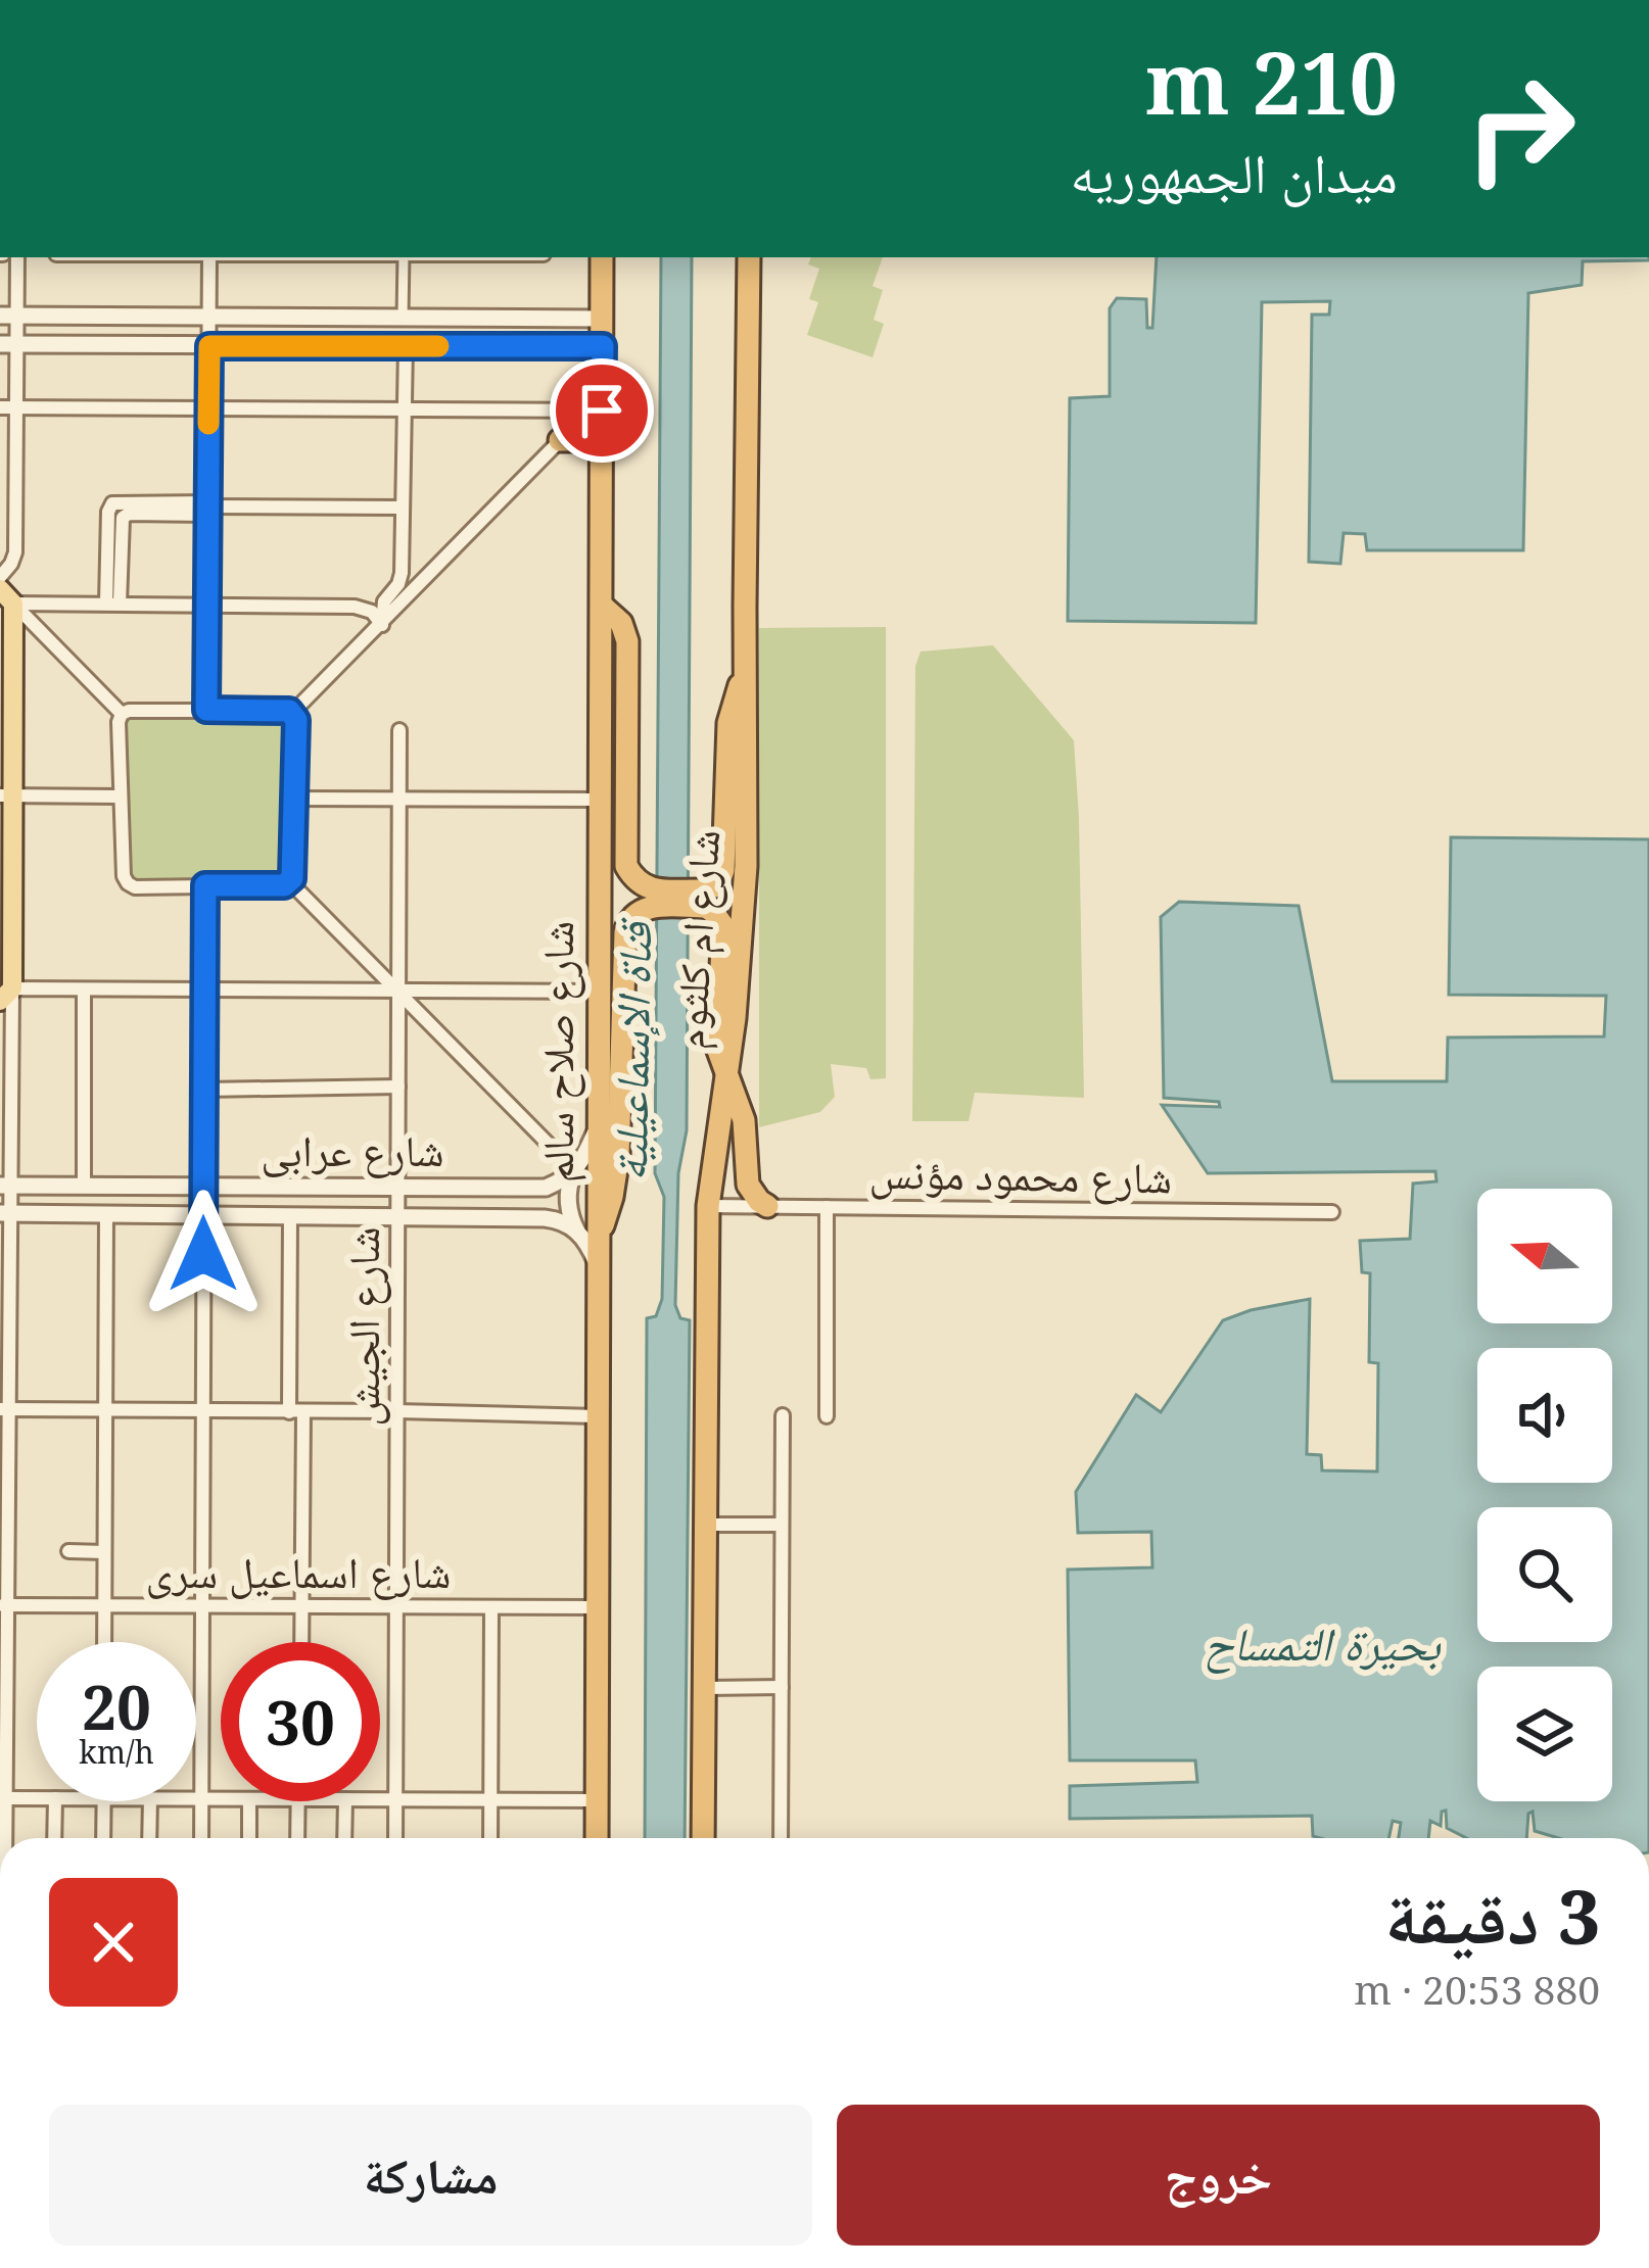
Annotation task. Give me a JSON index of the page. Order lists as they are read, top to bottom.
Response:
{
  "streets": {
    "highway": ["شارع ام كلثوم", "شارع صلاح سالم"],
    "street": [
      "شارع عرابى",
      "شارع محمود مؤنس",
      "شارع الجيش",
      "شارع اسماعيل سرى"
    ]
  },
  "crossings": [
    ["شارع ام كلثوم", "شارع محمود مؤنس"],
    ["شارع صلاح سالم", "شارع عرابى"],
    ["شارع صلاح سالم", "شارع اسماعيل سرى"],
    ["شارع عرابى", "شارع الجيش"],
    ["شارع الجيش", "شارع اسماعيل سرى"]
  ],
  "water": ["قناة الإسماعيلية", "بحيرة التمساح"],
  "north": "left",
  "page": {
    "turn": ["210 m", "ميدان الجمهوريه"],
    "speed": "20 km/h",
    "limit": "30",
    "heading": ["3 دقيقة", "880 m · 20:53"],
    "buttons": ["خروج", "مشاركة"]
  }
}
